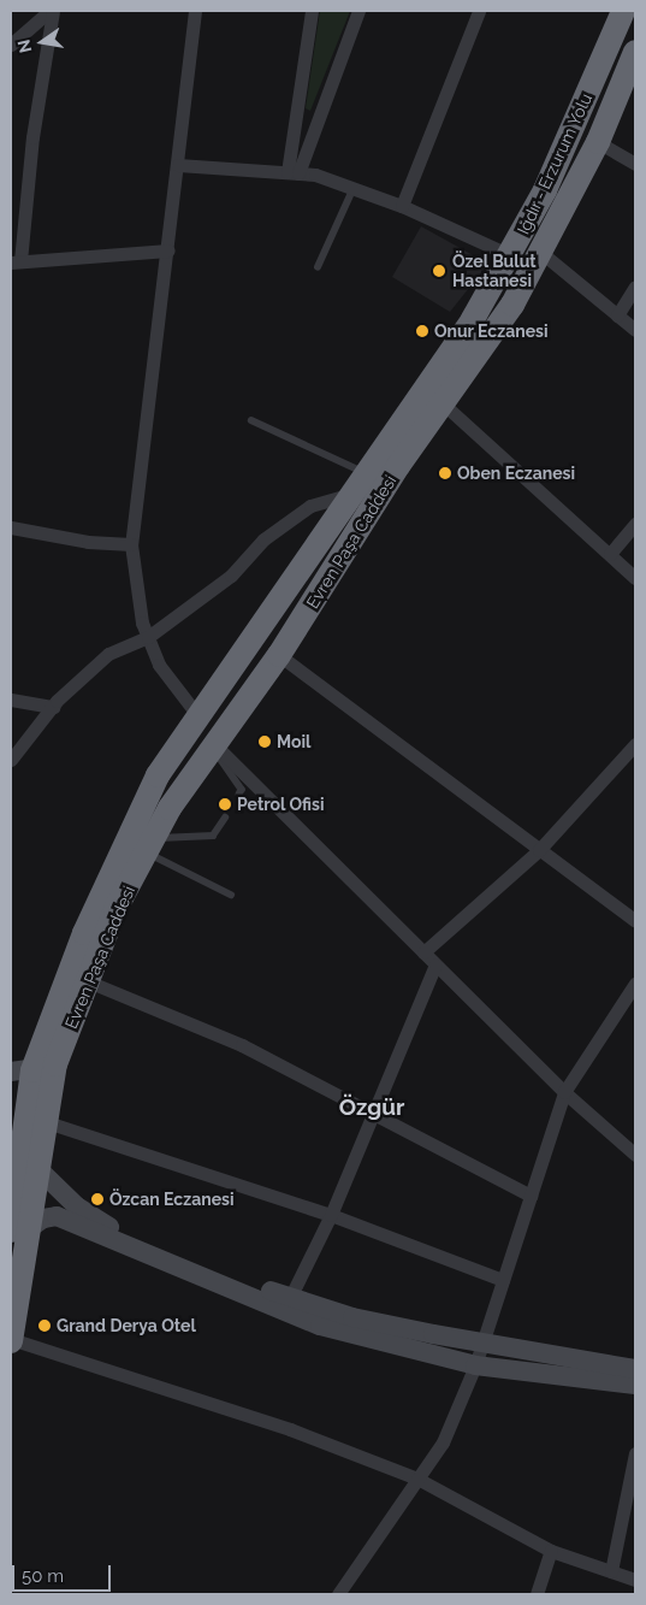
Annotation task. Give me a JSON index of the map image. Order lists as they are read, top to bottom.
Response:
{
  "streets": {
    "highway": ["Iğdır - Erzurum Yolu", "Evren Paşa Caddesi"]
  },
  "crossings": [
    ["Iğdır - Erzurum Yolu", "Evren Paşa Caddesi"]
  ],
  "districts": ["Özgür"],
  "places": [
    "Özel Bulut Hastanesi",
    "Onur Eczanesi",
    "Oben Eczanesi",
    "Moil",
    "Petrol Ofisi",
    "Özcan Eczanesi",
    "Grand Derya Otel"
  ],
  "scale_bar": "50 m",
  "north": "left"
}
